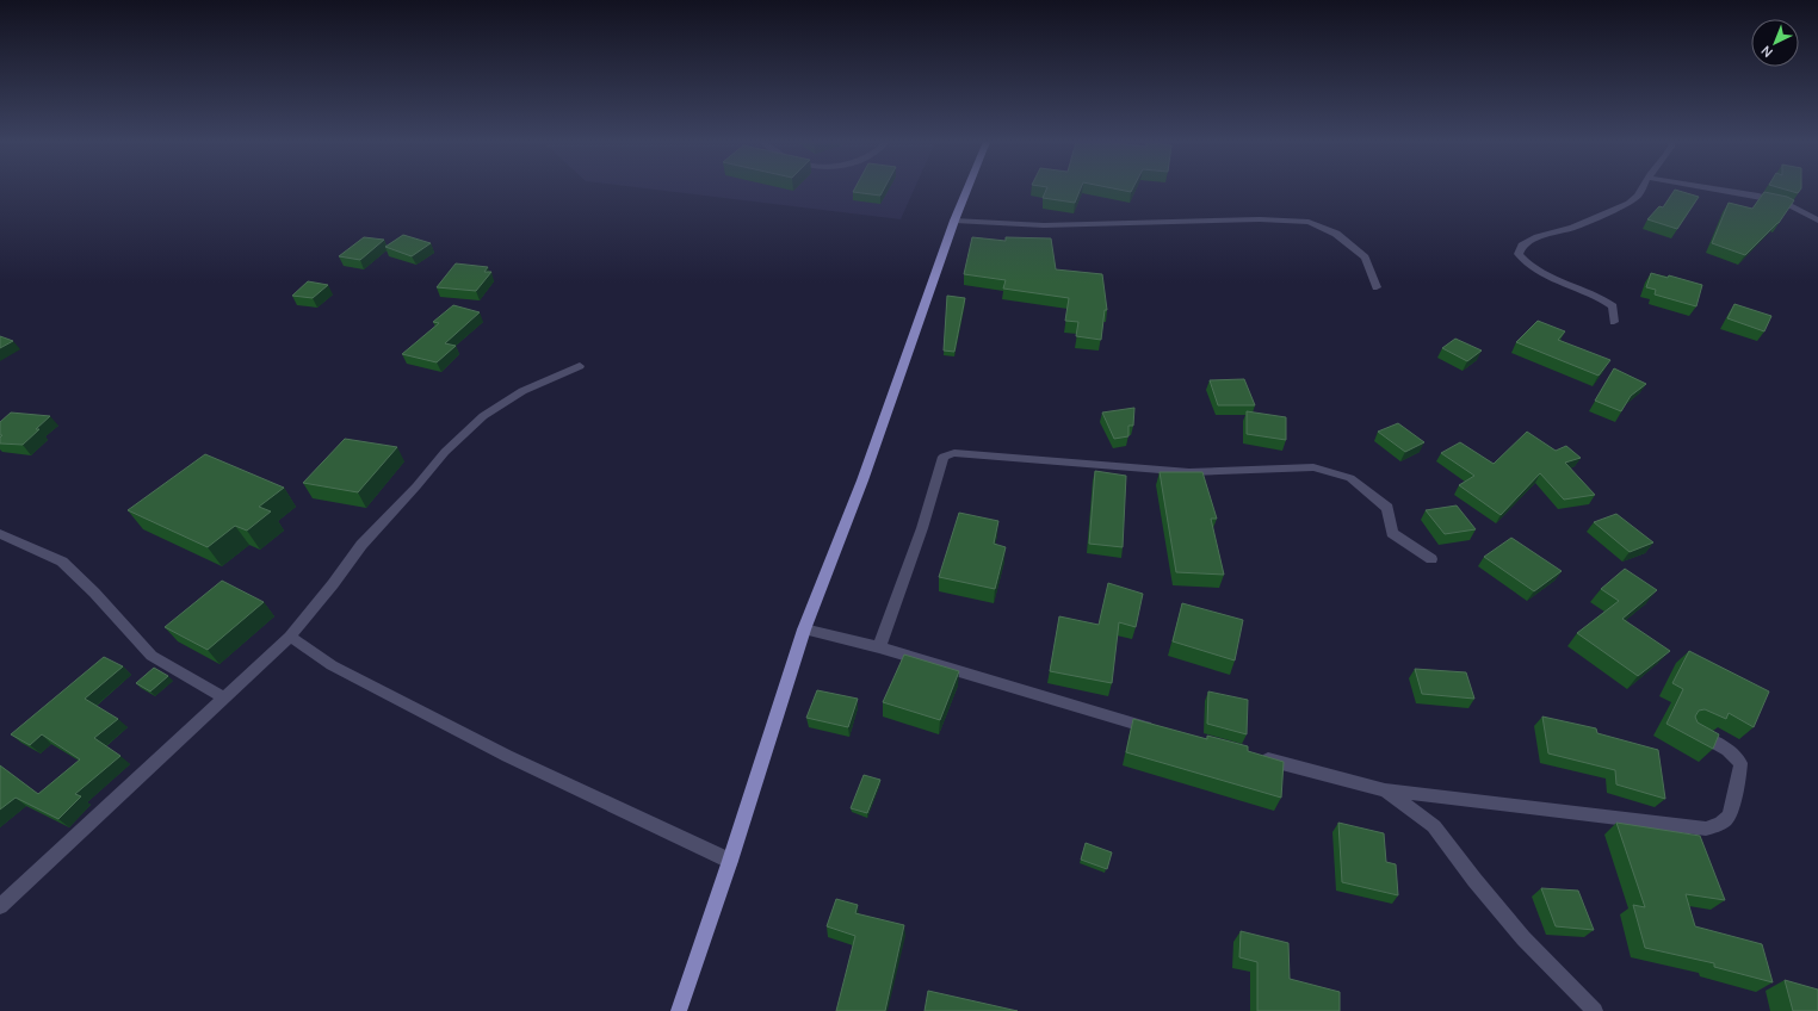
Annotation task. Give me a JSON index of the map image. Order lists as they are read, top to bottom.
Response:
{
  "north": "bottom left"
}
